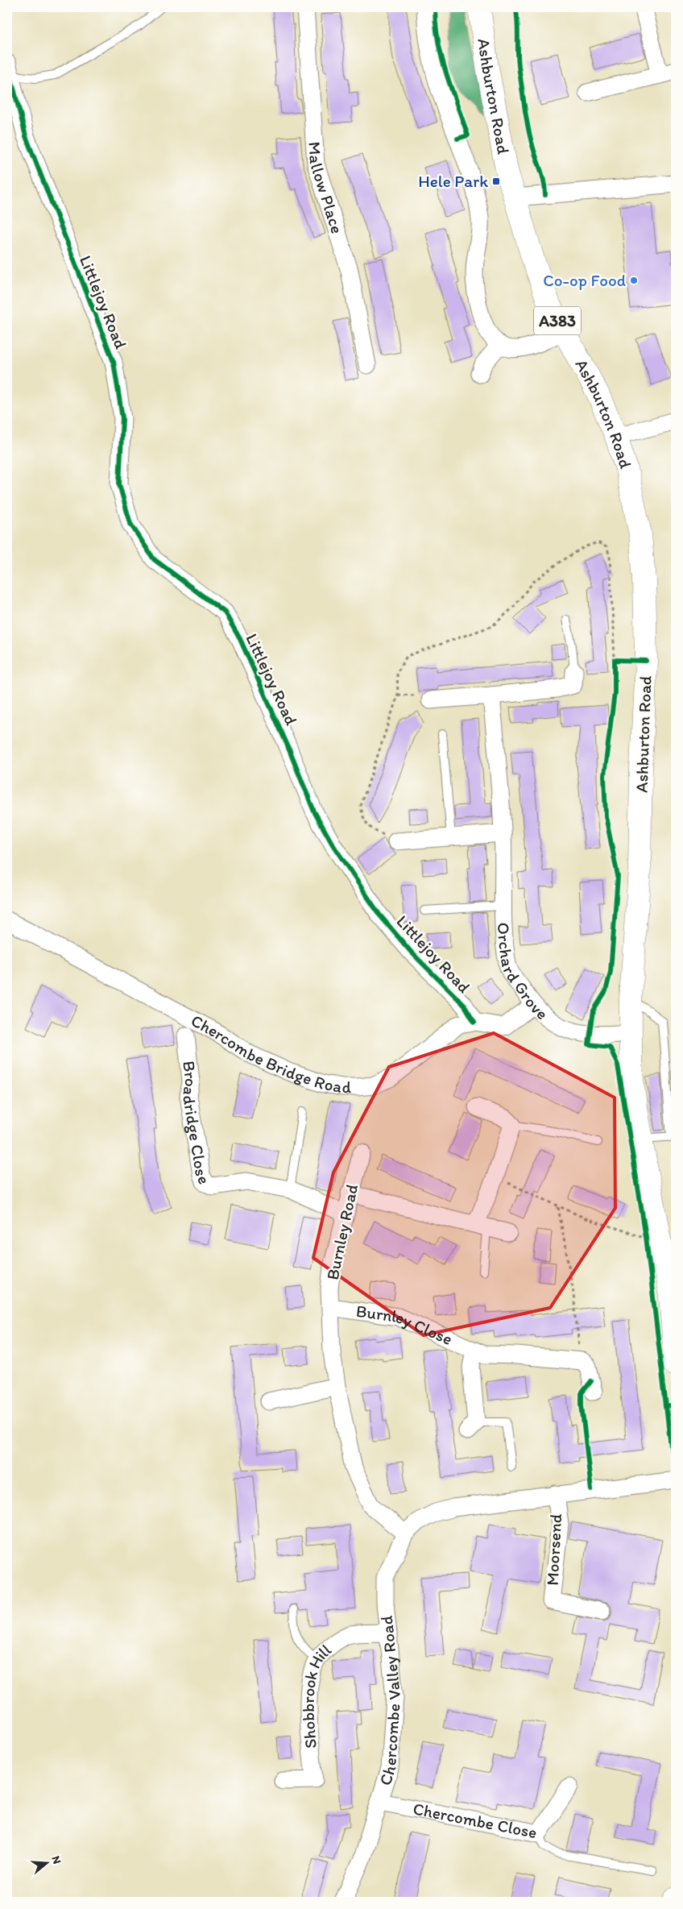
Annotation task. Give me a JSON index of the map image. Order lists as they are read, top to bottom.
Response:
{
  "streets": {
    "main road": ["Ashburton Road", "A383"],
    "street": [
      "Mallow Place",
      "Littlejoy Road",
      "Orchard Grove",
      "Chercombe Bridge Road",
      "Broadridge Close",
      "Burnley Road",
      "Burnley Close",
      "Moorsend",
      "Shobbrook Hill",
      "Chercombe Valley Road",
      "Chercombe Close"
    ]
  },
  "crossings": [
    ["Ashburton Road", "Orchard Grove"],
    ["Littlejoy Road", "Chercombe Bridge Road"],
    ["Orchard Grove", "Chercombe Bridge Road"],
    ["Broadridge Close", "Burnley Road"],
    ["Burnley Road", "Burnley Close"],
    ["Burnley Road", "Chercombe Valley Road"],
    ["Moorsend", "Chercombe Valley Road"],
    ["Shobbrook Hill", "Chercombe Valley Road"],
    ["Chercombe Valley Road", "Chercombe Close"]
  ],
  "places": {
    "transit": ["Hele Park"],
    "other": ["Co-op Food"]
  },
  "north": "right"
}
